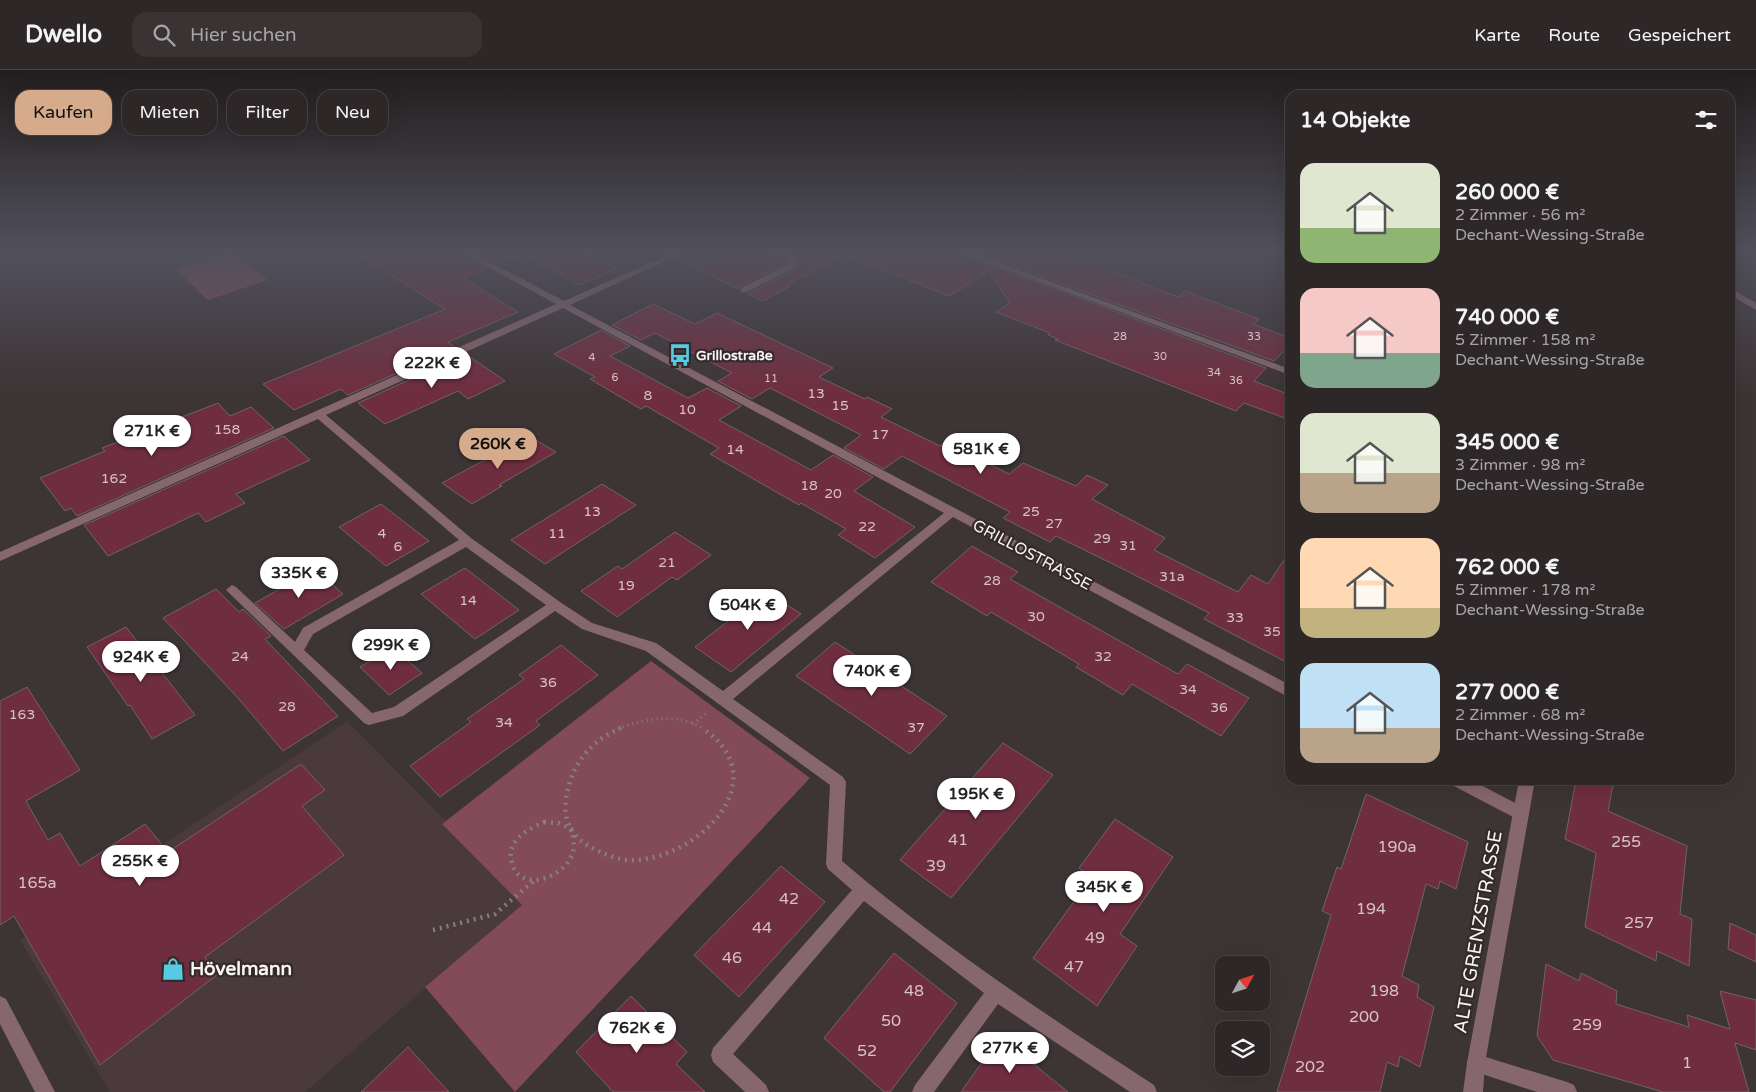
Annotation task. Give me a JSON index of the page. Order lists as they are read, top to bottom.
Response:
{
  "streets": {
    "street": ["GRILLOSTRASSE", "ALTE GRENZSTRASSE"]
  },
  "places": {
    "bus stop": ["Grillostraße"],
    "shop": ["Hövelmann"]
  },
  "house_numbers": [
    "28",
    "33",
    "30",
    "4",
    "34",
    "6",
    "11",
    "36",
    "13",
    "8",
    "15",
    "10",
    "158",
    "17",
    "14",
    "162",
    "18",
    "20",
    "13",
    "25",
    "27",
    "22",
    "4",
    "11",
    "29",
    "31",
    "6",
    "21",
    "31a",
    "28",
    "19",
    "14",
    "30",
    "33",
    "35",
    "24",
    "32",
    "36",
    "34",
    "28",
    "36",
    "163",
    "34",
    "37",
    "41",
    "255",
    "190a",
    "39",
    "165a",
    "42",
    "194",
    "257",
    "44",
    "49",
    "46",
    "47",
    "48",
    "198",
    "200",
    "50",
    "259",
    "52",
    "1",
    "202"
  ],
  "north": "top right",
  "page": {
    "header": "Dwello",
    "search": "Hier suchen",
    "nav": ["Karte", "Route", "Gespeichert"],
    "chip": [
      "Kaufen",
      "Mieten",
      "Filter",
      "Neu"
    ],
    "heading": "14 Objekte",
    "list": [
      {
        "name": "260 000 €",
        "note": "2 Zimmer · 56 m² · Dechant-Wessing-Straße"
      },
      {
        "name": "740 000 €",
        "note": "5 Zimmer · 158 m² · Dechant-Wessing-Straße"
      },
      {
        "name": "345 000 €",
        "note": "3 Zimmer · 98 m² · Dechant-Wessing-Straße"
      },
      {
        "name": "762 000 €",
        "note": "5 Zimmer · 178 m² · Dechant-Wessing-Straße"
      },
      {
        "name": "277 000 €",
        "note": "2 Zimmer · 68 m² · Dechant-Wessing-Straße"
      }
    ],
    "price": [
      "222K €",
      "271K €",
      "260K €",
      "581K €",
      "335K €",
      "504K €",
      "299K €",
      "924K €",
      "740K €",
      "195K €",
      "255K €",
      "345K €",
      "762K €",
      "277K €"
    ]
  }
}
